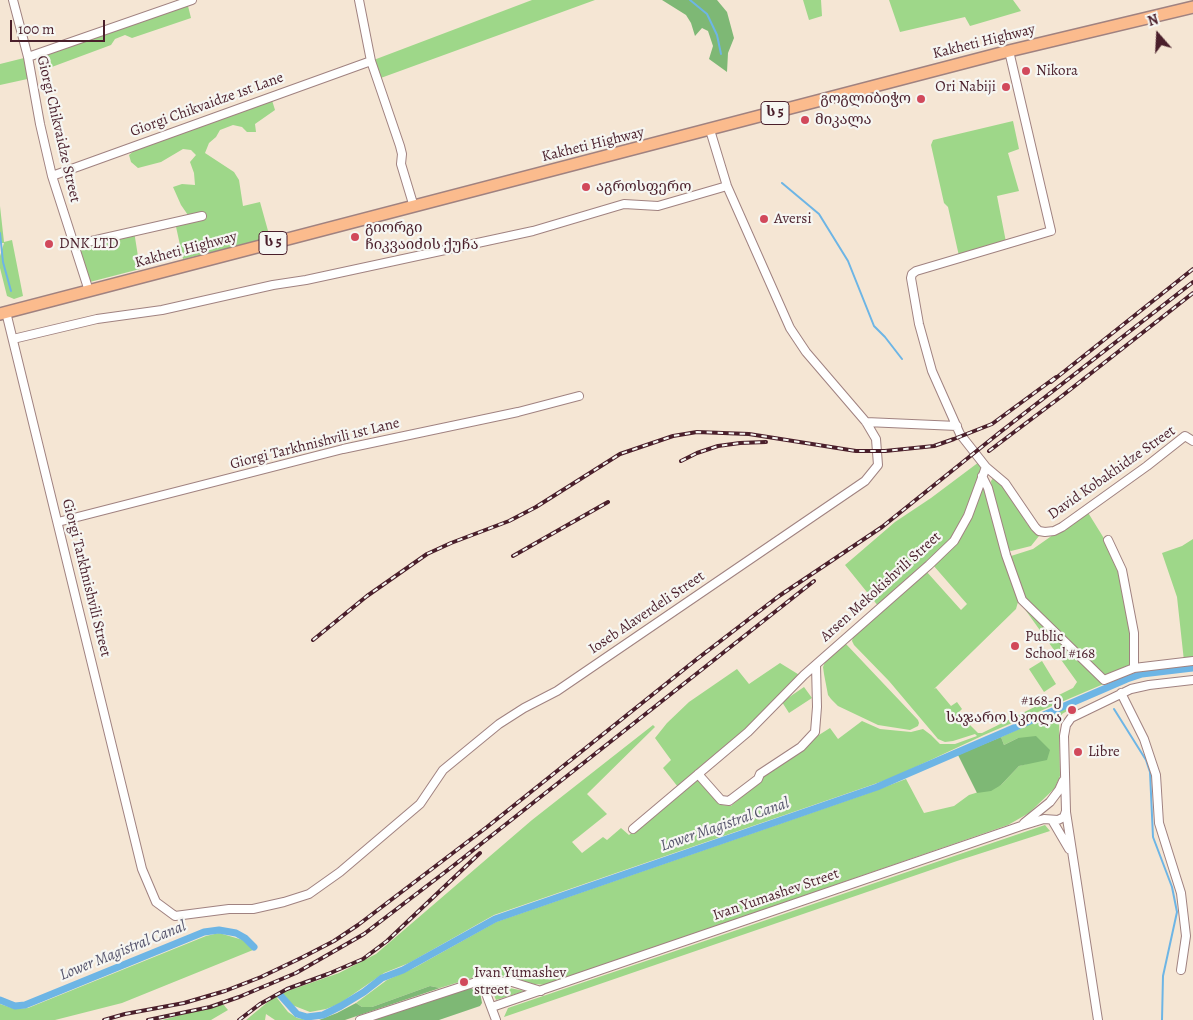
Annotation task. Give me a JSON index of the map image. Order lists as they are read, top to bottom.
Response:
{
  "streets": {
    "highway": ["Kakheti Highway", "ს 5"],
    "street": [
      "Giorgi Chikvaidze 1st Lane",
      "Giorgi Chikvaidze Street",
      "Giorgi Tarkhnishvili 1st Lane",
      "David Kobakhidze Street",
      "Giorgi Tarkhnishvili Street",
      "Arsen Mekokishvili Street",
      "Ioseb Alaverdeli Street",
      "Ivan Yumashev Street"
    ]
  },
  "crossings": [
    ["Kakheti Highway", "Giorgi Chikvaidze Street"],
    ["Kakheti Highway", "Giorgi Tarkhnishvili Street"],
    ["Kakheti Highway", "Ioseb Alaverdeli Street"],
    ["Giorgi Chikvaidze 1st Lane", "Giorgi Chikvaidze Street"],
    ["Giorgi Tarkhnishvili 1st Lane", "Giorgi Tarkhnishvili Street"],
    ["David Kobakhidze Street", "Arsen Mekokishvili Street"],
    ["Giorgi Tarkhnishvili Street", "Ioseb Alaverdeli Street"]
  ],
  "water": ["Lower Magistral Canal"],
  "places": [
    "Nikora",
    "Ori Nabiji",
    "გოგლიბიჭო",
    "მიკალა",
    "აგროსფერო",
    "Aversi",
    "გიორგი ჩიკვაიძის ქუჩა",
    "DNK LTD",
    "Public School #168",
    "#168-ე საჯარო სკოლა",
    "Libre",
    "Ivan Yumashev street"
  ],
  "scale_bar": "100 m",
  "north": "top"
}
